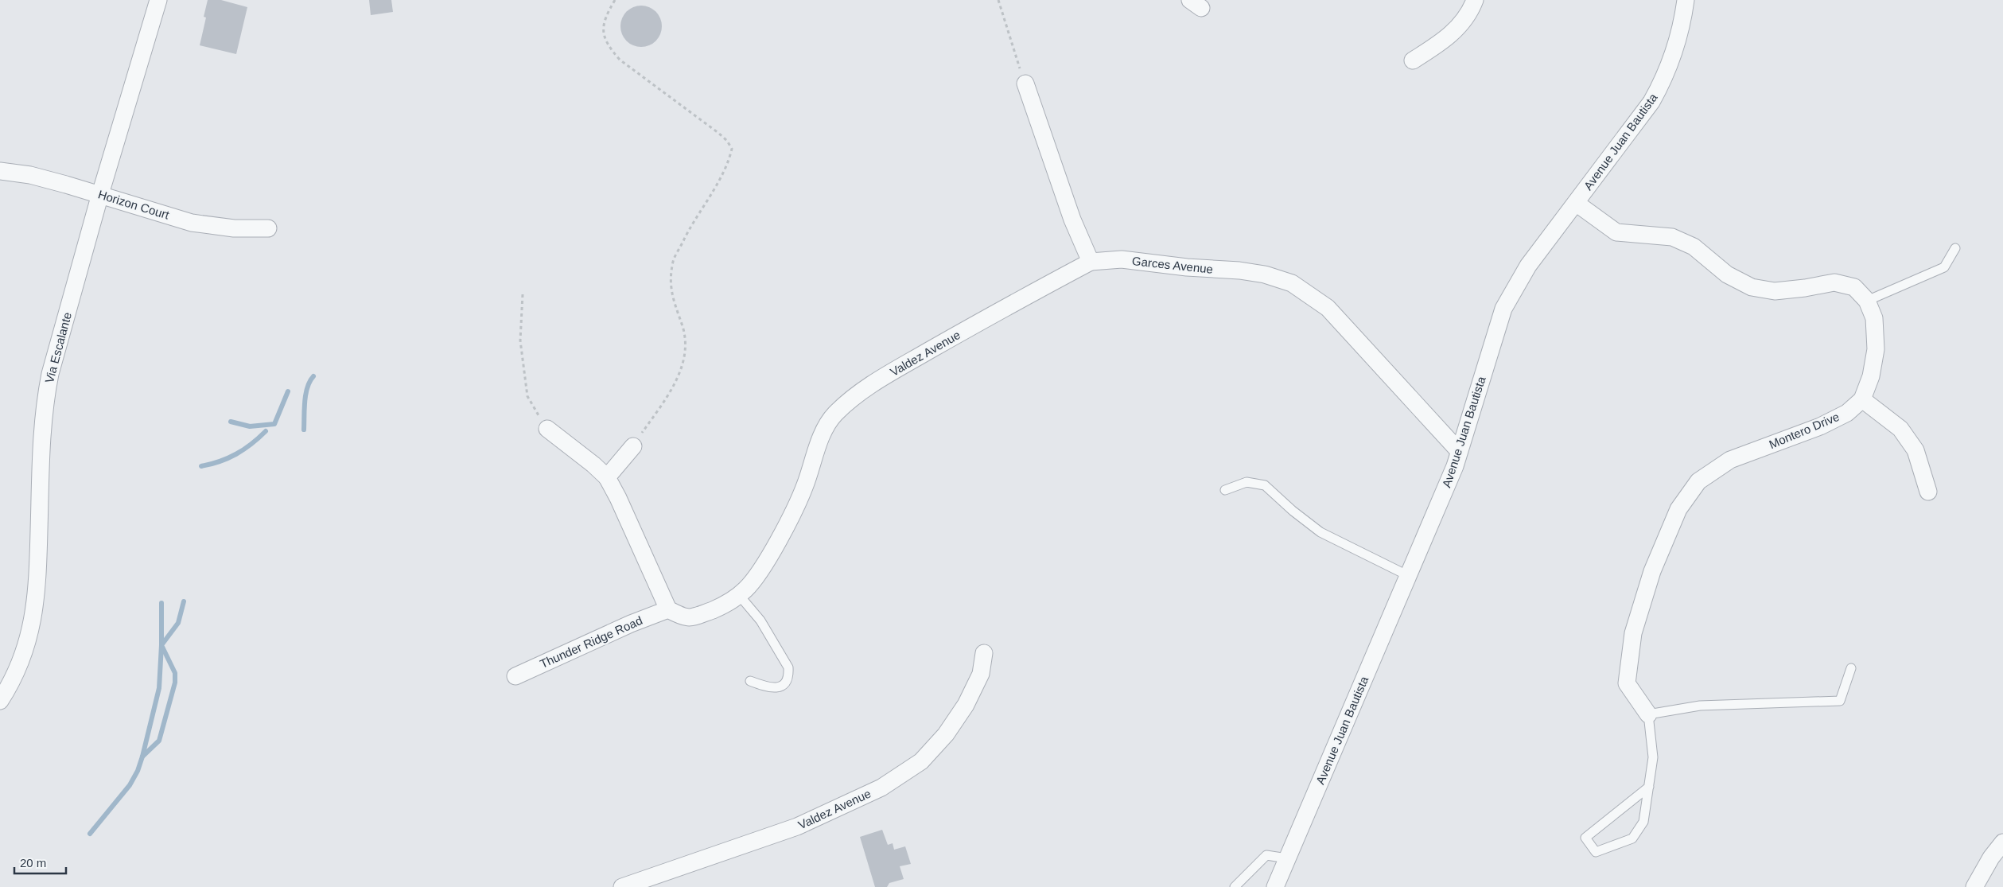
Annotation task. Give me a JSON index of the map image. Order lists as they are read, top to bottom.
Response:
{
  "streets": {
    "street": [
      "Avenue Juan Bautista",
      "Horizon Court",
      "Garces Avenue",
      "Via Escalante",
      "Valdez Avenue",
      "Montero Drive",
      "Thunder Ridge Road"
    ]
  },
  "crossings": [
    ["Avenue Juan Bautista", "Garces Avenue"],
    ["Avenue Juan Bautista", "Montero Drive"],
    ["Horizon Court", "Via Escalante"],
    ["Garces Avenue", "Valdez Avenue"]
  ],
  "scale_bar": "20 m"
}
